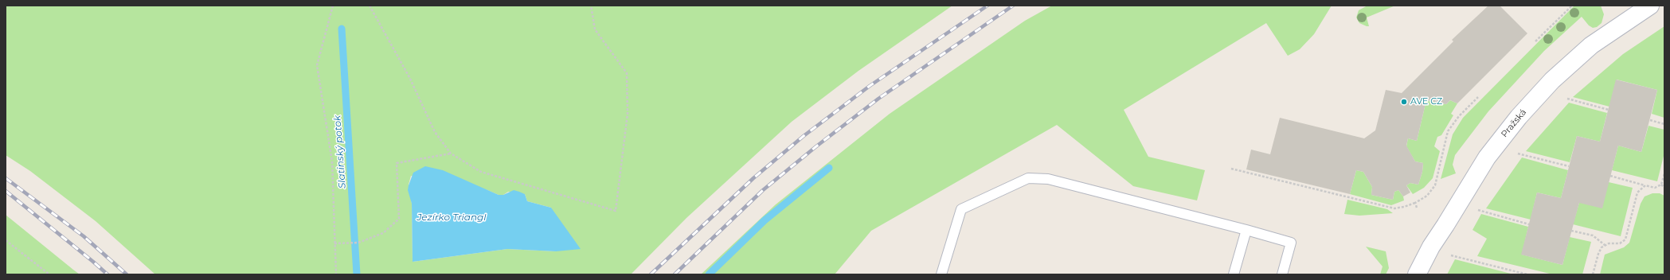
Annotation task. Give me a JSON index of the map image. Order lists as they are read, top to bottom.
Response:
{
  "streets": {
    "street": ["Pražská"]
  },
  "water": ["Slatinský potok", "Jezírko Triangl"],
  "places": ["AVE CZ"]
}
